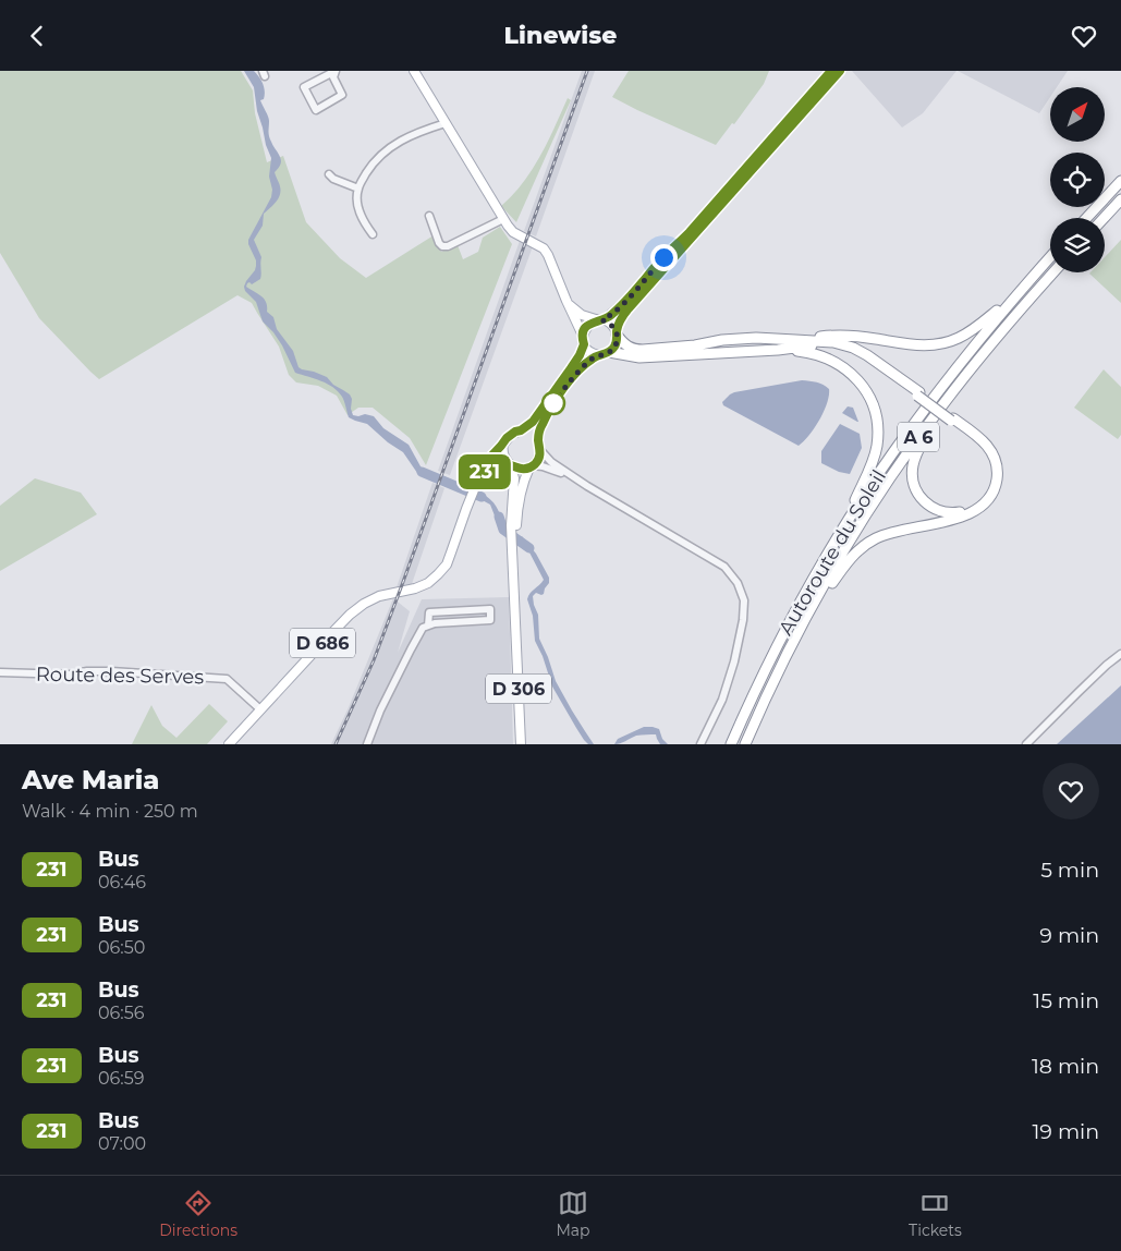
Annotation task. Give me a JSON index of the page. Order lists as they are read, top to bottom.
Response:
{
  "streets": {
    "highway": ["A 6", "Autoroute du Soleil"],
    "main road": ["D 686", "D 306"],
    "street": ["Route des Serves"]
  },
  "crossings": [
    ["D 686", "Route des Serves"],
    ["D 686", "D 306"]
  ],
  "lines": ["bus line 231"],
  "north": "top right",
  "page": {
    "header": "Linewise",
    "on_map": "231",
    "heading": ["Ave Maria", "Walk · 4 min · 250 m"],
    "list": [
      {
        "mark": "231",
        "name": "Bus",
        "note": "06:46",
        "value": "5 min"
      },
      {
        "mark": "231",
        "name": "Bus",
        "note": "06:50",
        "value": "9 min"
      },
      {
        "mark": "231",
        "name": "Bus",
        "note": "06:56",
        "value": "15 min"
      },
      {
        "mark": "231",
        "name": "Bus",
        "note": "06:59",
        "value": "18 min"
      },
      {
        "mark": "231",
        "name": "Bus",
        "note": "07:00",
        "value": "19 min"
      }
    ],
    "tabs": ["Directions", "Map", "Tickets"]
  }
}
